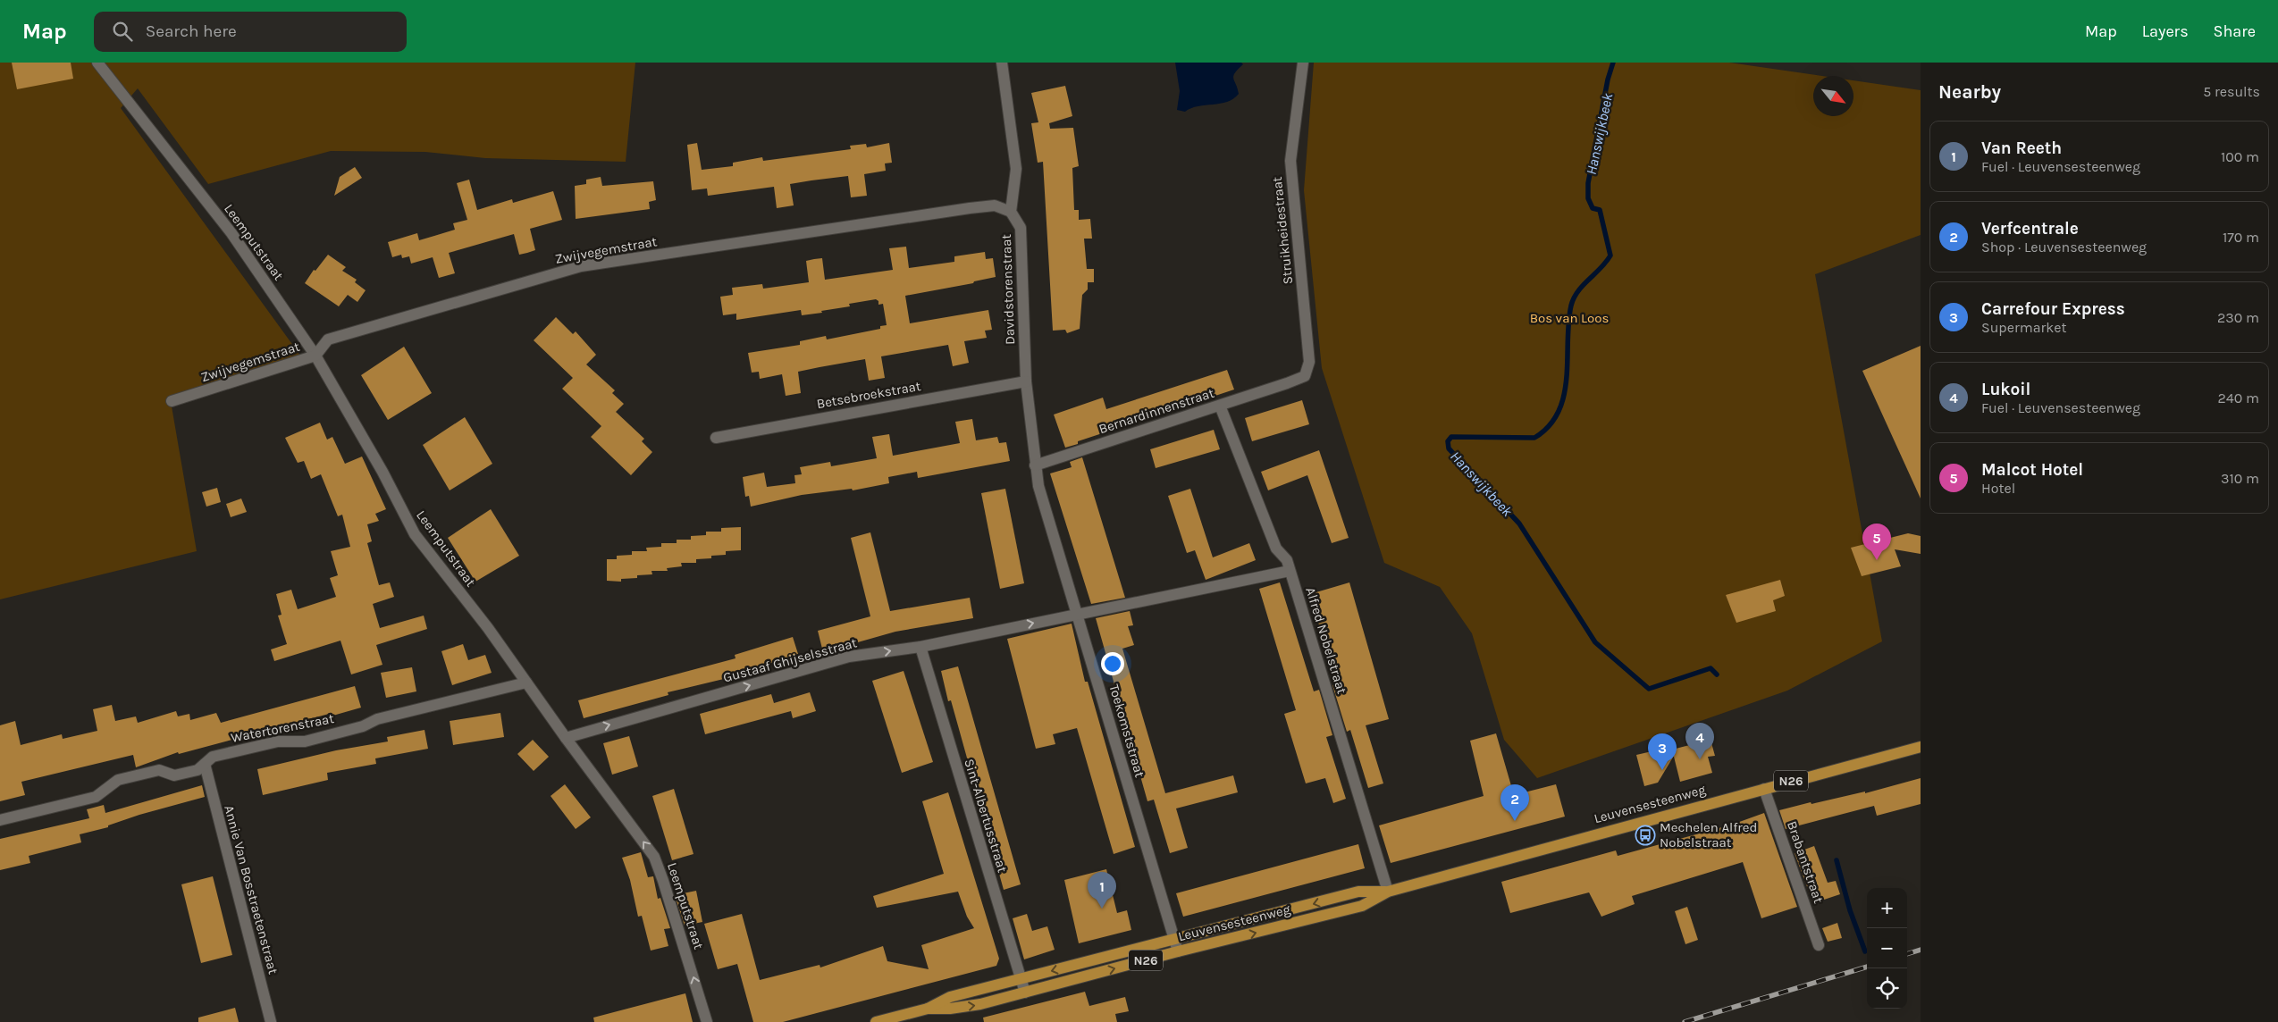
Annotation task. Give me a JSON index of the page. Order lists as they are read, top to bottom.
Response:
{
  "streets": {
    "main road": ["N26", "Leuvensesteenweg"],
    "street": [
      "Struikheidestraat",
      "Leemputstraat",
      "Zwijvegemstraat",
      "Davidstorenstraat",
      "Betsebroekstraat",
      "Bernardinnenstraat",
      "Alfred Nobelstraat",
      "Gustaaf Ghijselsstraat",
      "Watertorenstraat",
      "Toekomststraat",
      "Sint-Albertusstraat",
      "Brabantstraat",
      "Annie Van Bosstraetenstraat"
    ]
  },
  "crossings": [
    ["Struikheidestraat", "Bernardinnenstraat"],
    ["Leemputstraat", "Zwijvegemstraat"],
    ["Leemputstraat", "Gustaaf Ghijselsstraat"],
    ["Leemputstraat", "Watertorenstraat"],
    ["Zwijvegemstraat", "Davidstorenstraat"],
    ["Davidstorenstraat", "Betsebroekstraat"],
    ["Davidstorenstraat", "Bernardinnenstraat"],
    ["Davidstorenstraat", "Toekomststraat"],
    ["Bernardinnenstraat", "Alfred Nobelstraat"],
    ["Bernardinnenstraat", "Toekomststraat"],
    ["Alfred Nobelstraat", "Gustaaf Ghijselsstraat"],
    ["Alfred Nobelstraat", "Leuvensesteenweg"],
    ["Gustaaf Ghijselsstraat", "Toekomststraat"],
    ["Gustaaf Ghijselsstraat", "Sint-Albertusstraat"],
    ["Watertorenstraat", "Annie Van Bosstraetenstraat"],
    ["Toekomststraat", "Leuvensesteenweg"],
    ["Leuvensesteenweg", "Sint-Albertusstraat"],
    ["Leuvensesteenweg", "Brabantstraat"]
  ],
  "one_way": ["Gustaaf Ghijselsstraat"],
  "water": ["Hanswijkbeek"],
  "parks": ["Bos van Loos"],
  "places": {
    "bus stop": ["Mechelen Alfred Nobelstraat"]
  },
  "north": "bottom right",
  "page": {
    "header": "Map",
    "search": "Search here",
    "nav": ["Map", "Layers", "Share"],
    "heading": ["Nearby", "5 results"],
    "list": [
      {
        "mark": "1",
        "name": "Van Reeth",
        "note": "Fuel · Leuvensesteenweg",
        "value": "100 m"
      },
      {
        "mark": "2",
        "name": "Verfcentrale",
        "note": "Shop · Leuvensesteenweg",
        "value": "170 m"
      },
      {
        "mark": "3",
        "name": "Carrefour Express",
        "note": "Supermarket",
        "value": "230 m"
      },
      {
        "mark": "4",
        "name": "Lukoil",
        "note": "Fuel · Leuvensesteenweg",
        "value": "240 m"
      },
      {
        "mark": "5",
        "name": "Malcot Hotel",
        "note": "Hotel",
        "value": "310 m"
      }
    ],
    "pins": [
      "5",
      "4",
      "3",
      "2",
      "1"
    ],
    "map_buttons": ["+", "−"]
  }
}
